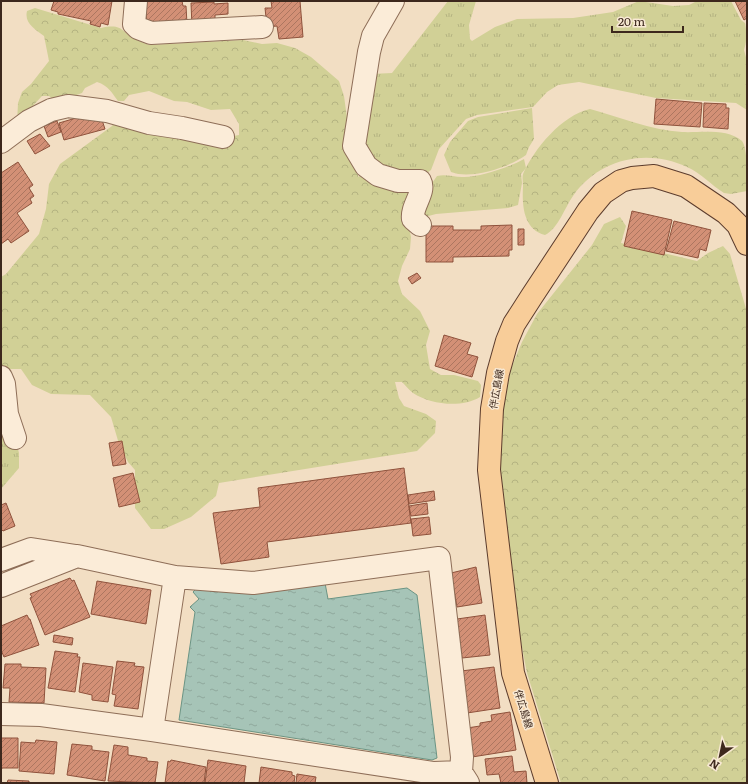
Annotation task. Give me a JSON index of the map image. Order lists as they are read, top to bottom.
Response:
{
  "streets": {
    "main road": ["伴広島線"]
  },
  "scale_bar": "20 m",
  "north": "bottom left"
}
